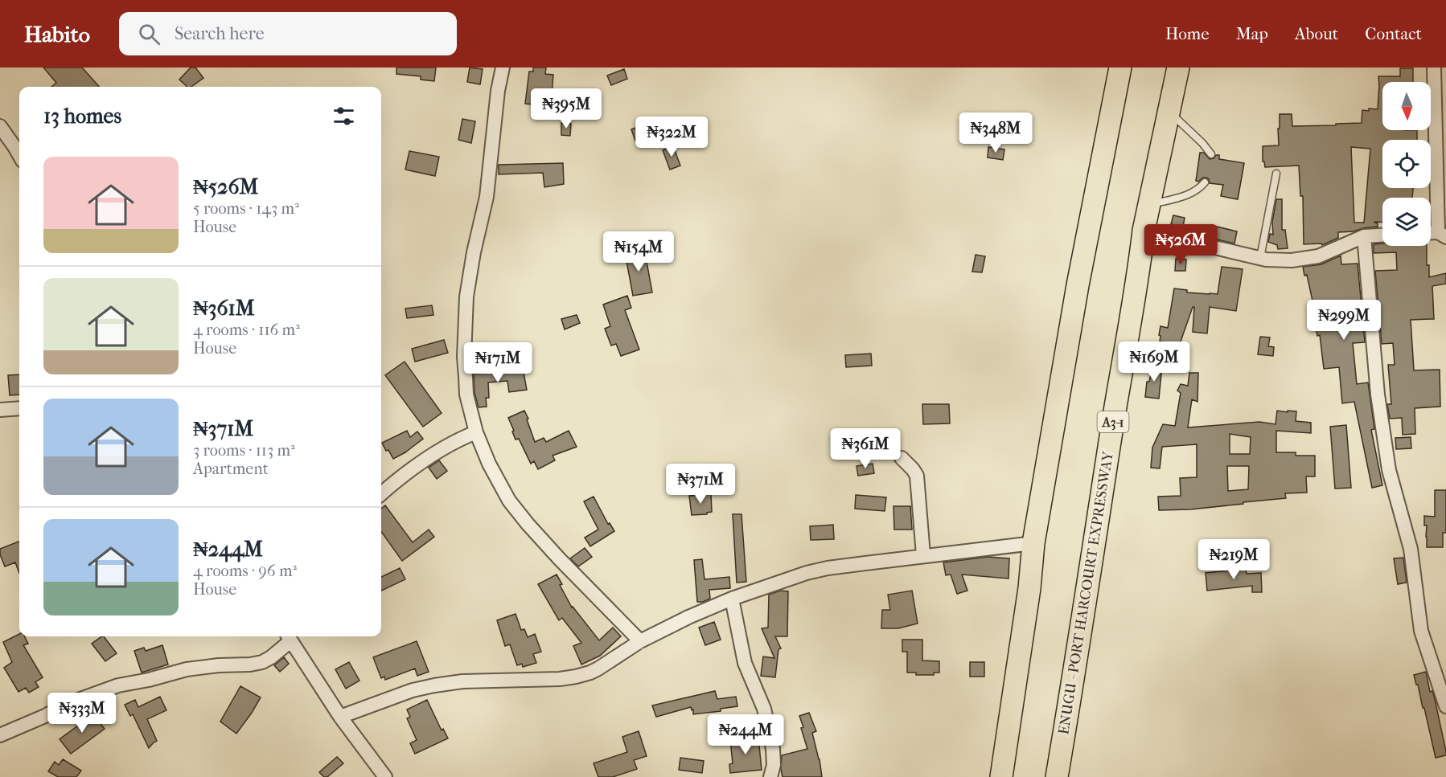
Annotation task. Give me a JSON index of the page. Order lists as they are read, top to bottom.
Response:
{
  "streets": {
    "highway": ["A3-1", "ENUGU - PORT HARCOURT EXPRESSWAY"]
  },
  "north": "bottom",
  "page": {
    "header": "Habito",
    "search": "Search here",
    "nav": [
      "Home",
      "Map",
      "About",
      "Contact"
    ],
    "heading": "13 homes",
    "price": [
      "₦395M",
      "₦348M",
      "₦322M",
      "₦526M",
      "₦154M",
      "₦299M",
      "₦169M",
      "₦171M",
      "₦361M",
      "₦371M",
      "₦219M",
      "₦333M",
      "₦244M"
    ],
    "list": [
      {
        "name": "₦526M",
        "note": "5 rooms · 143 m² · House"
      },
      {
        "name": "₦361M",
        "note": "4 rooms · 116 m² · House"
      },
      {
        "name": "₦371M",
        "note": "3 rooms · 113 m² · Apartment"
      },
      {
        "name": "₦244M",
        "note": "4 rooms · 96 m² · House"
      }
    ]
  }
}
